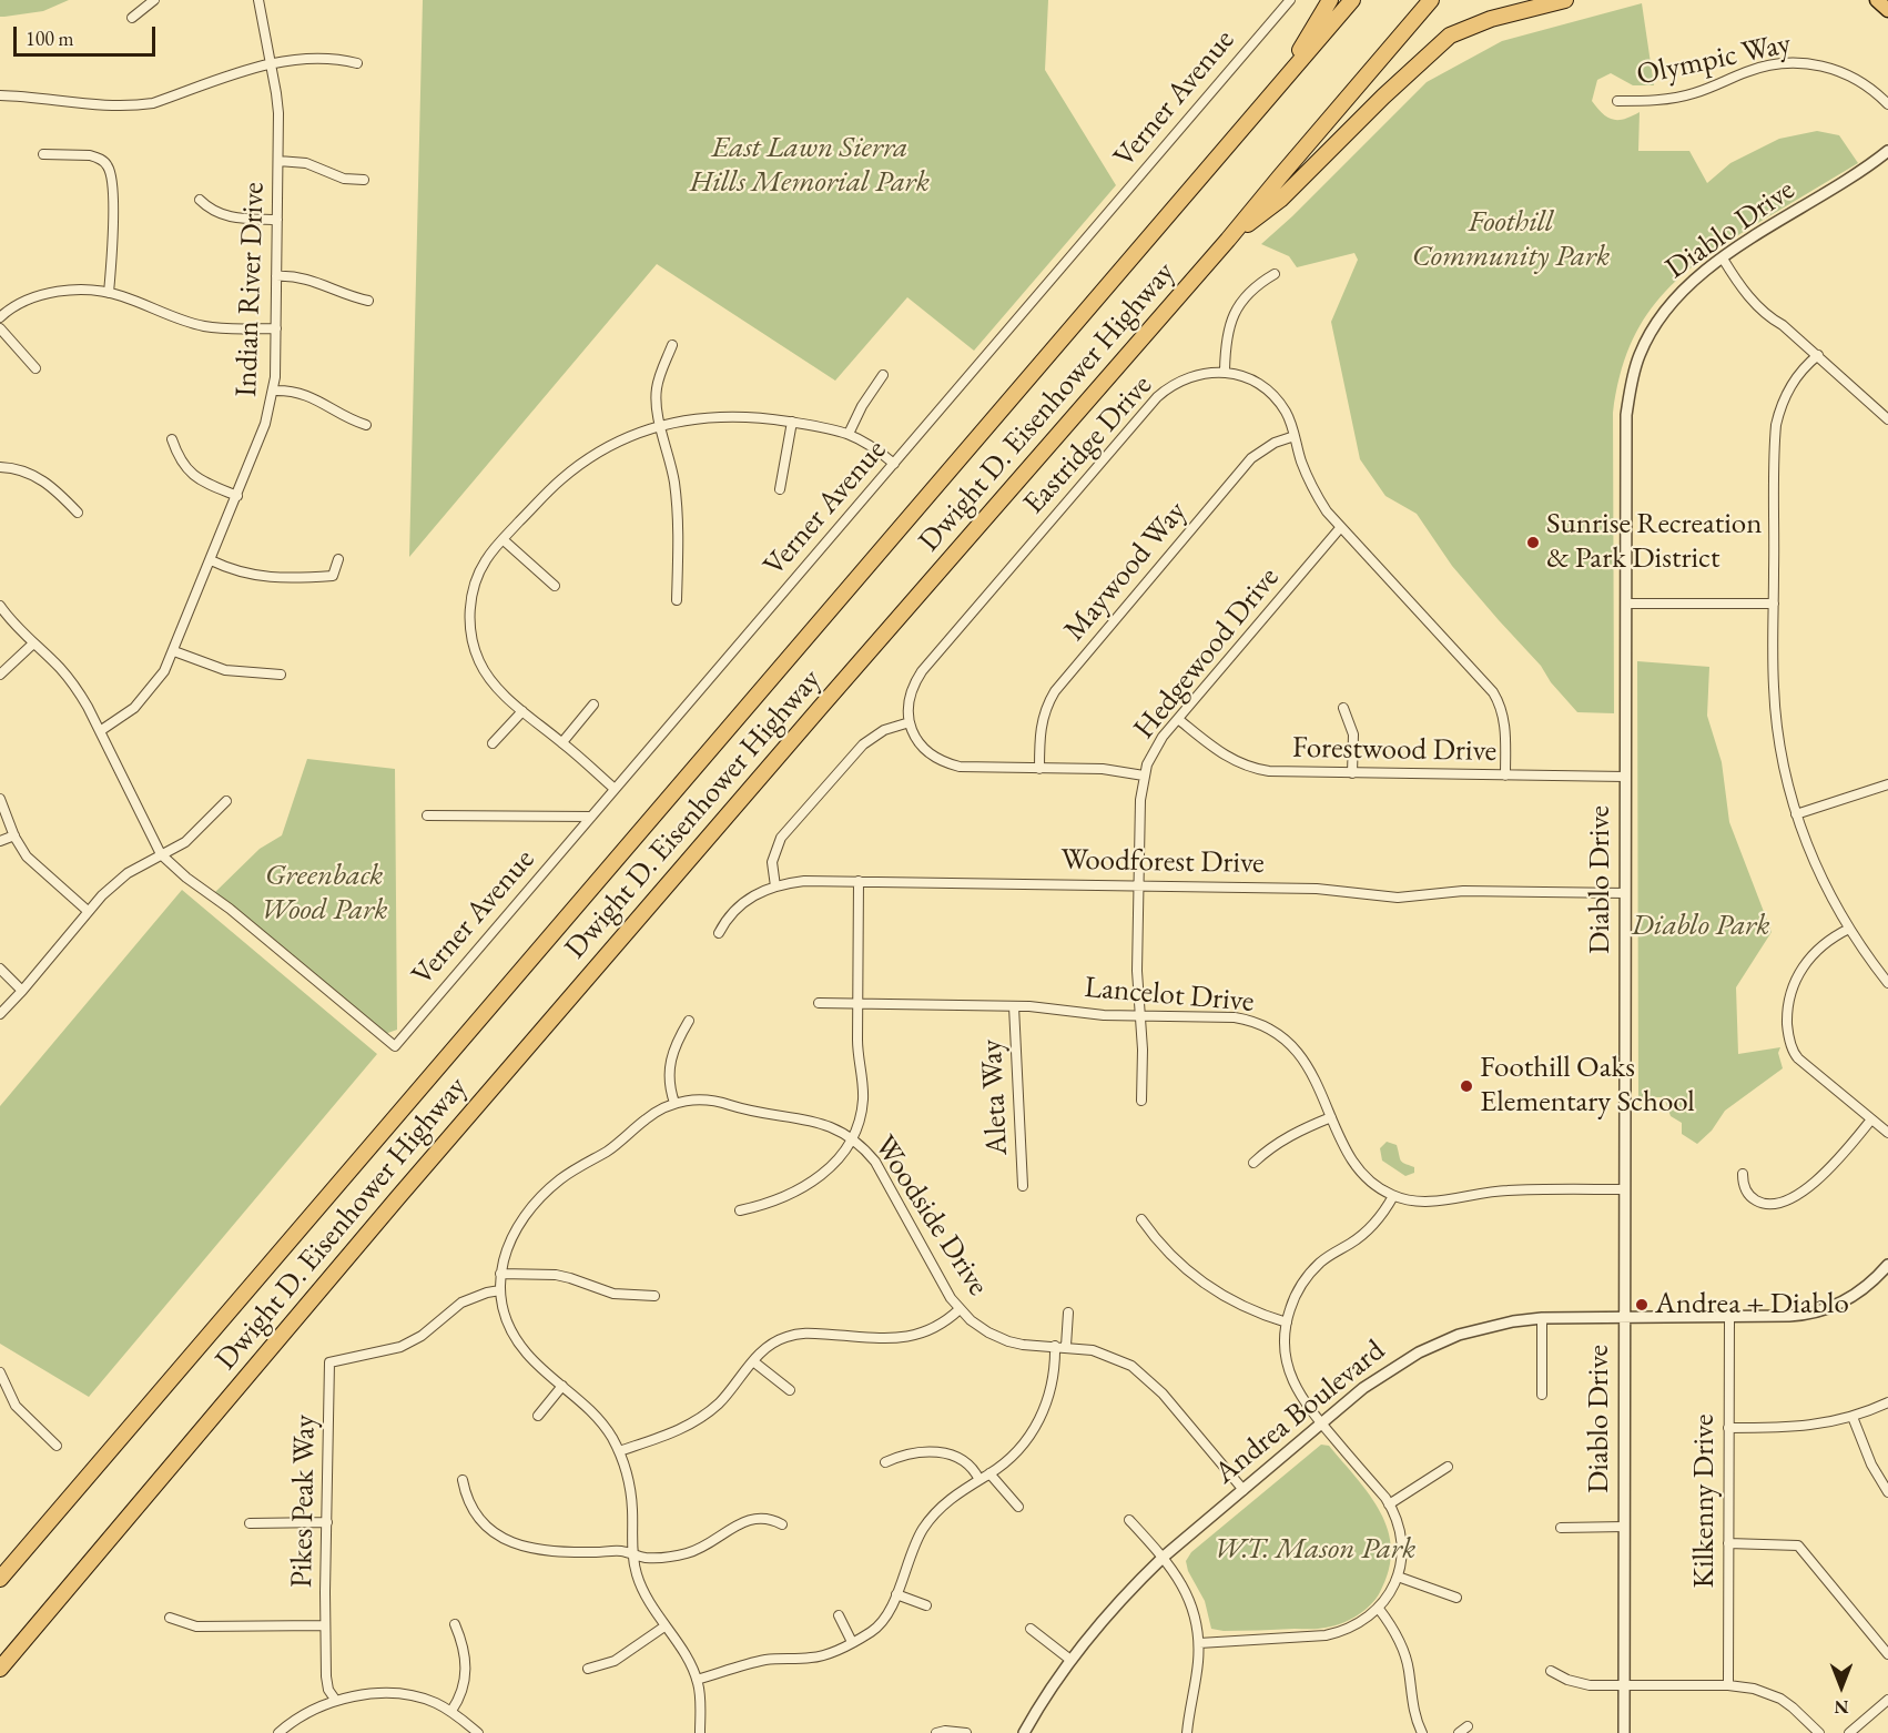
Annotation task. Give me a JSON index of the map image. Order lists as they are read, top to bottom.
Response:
{
  "streets": {
    "highway": ["Dwight D. Eisenhower Highway"],
    "street": [
      "Olympic Way",
      "Verner Avenue",
      "Diablo Drive",
      "Indian River Drive",
      "Eastridge Drive",
      "Maywood Way",
      "Hedgewood Drive",
      "Forestwood Drive",
      "Woodforest Drive",
      "Lancelot Drive",
      "Aleta Way",
      "Woodside Drive",
      "Andrea Boulevard",
      "Pikes Peak Way",
      "Kilkenny Drive"
    ]
  },
  "crossings": [
    ["Diablo Drive", "Forestwood Drive"],
    ["Diablo Drive", "Woodforest Drive"],
    ["Diablo Drive", "Lancelot Drive"],
    ["Diablo Drive", "Andrea Boulevard"],
    ["Hedgewood Drive", "Forestwood Drive"],
    ["Hedgewood Drive", "Woodforest Drive"],
    ["Hedgewood Drive", "Lancelot Drive"],
    ["Woodforest Drive", "Woodside Drive"],
    ["Lancelot Drive", "Aleta Way"],
    ["Lancelot Drive", "Woodside Drive"],
    ["Woodside Drive", "Andrea Boulevard"],
    ["Andrea Boulevard", "Kilkenny Drive"]
  ],
  "parks": [
    "East Lawn Sierra Hills Memorial Park",
    "Foothill Community Park",
    "Greenback Wood Park",
    "Diablo Park",
    "W.T. Mason Park"
  ],
  "places": ["Sunrise Recreation & Park District", "Foothill Oaks Elementary School", "Andrea + Diablo"],
  "scale_bar": "100 m",
  "north": "bottom"
}
